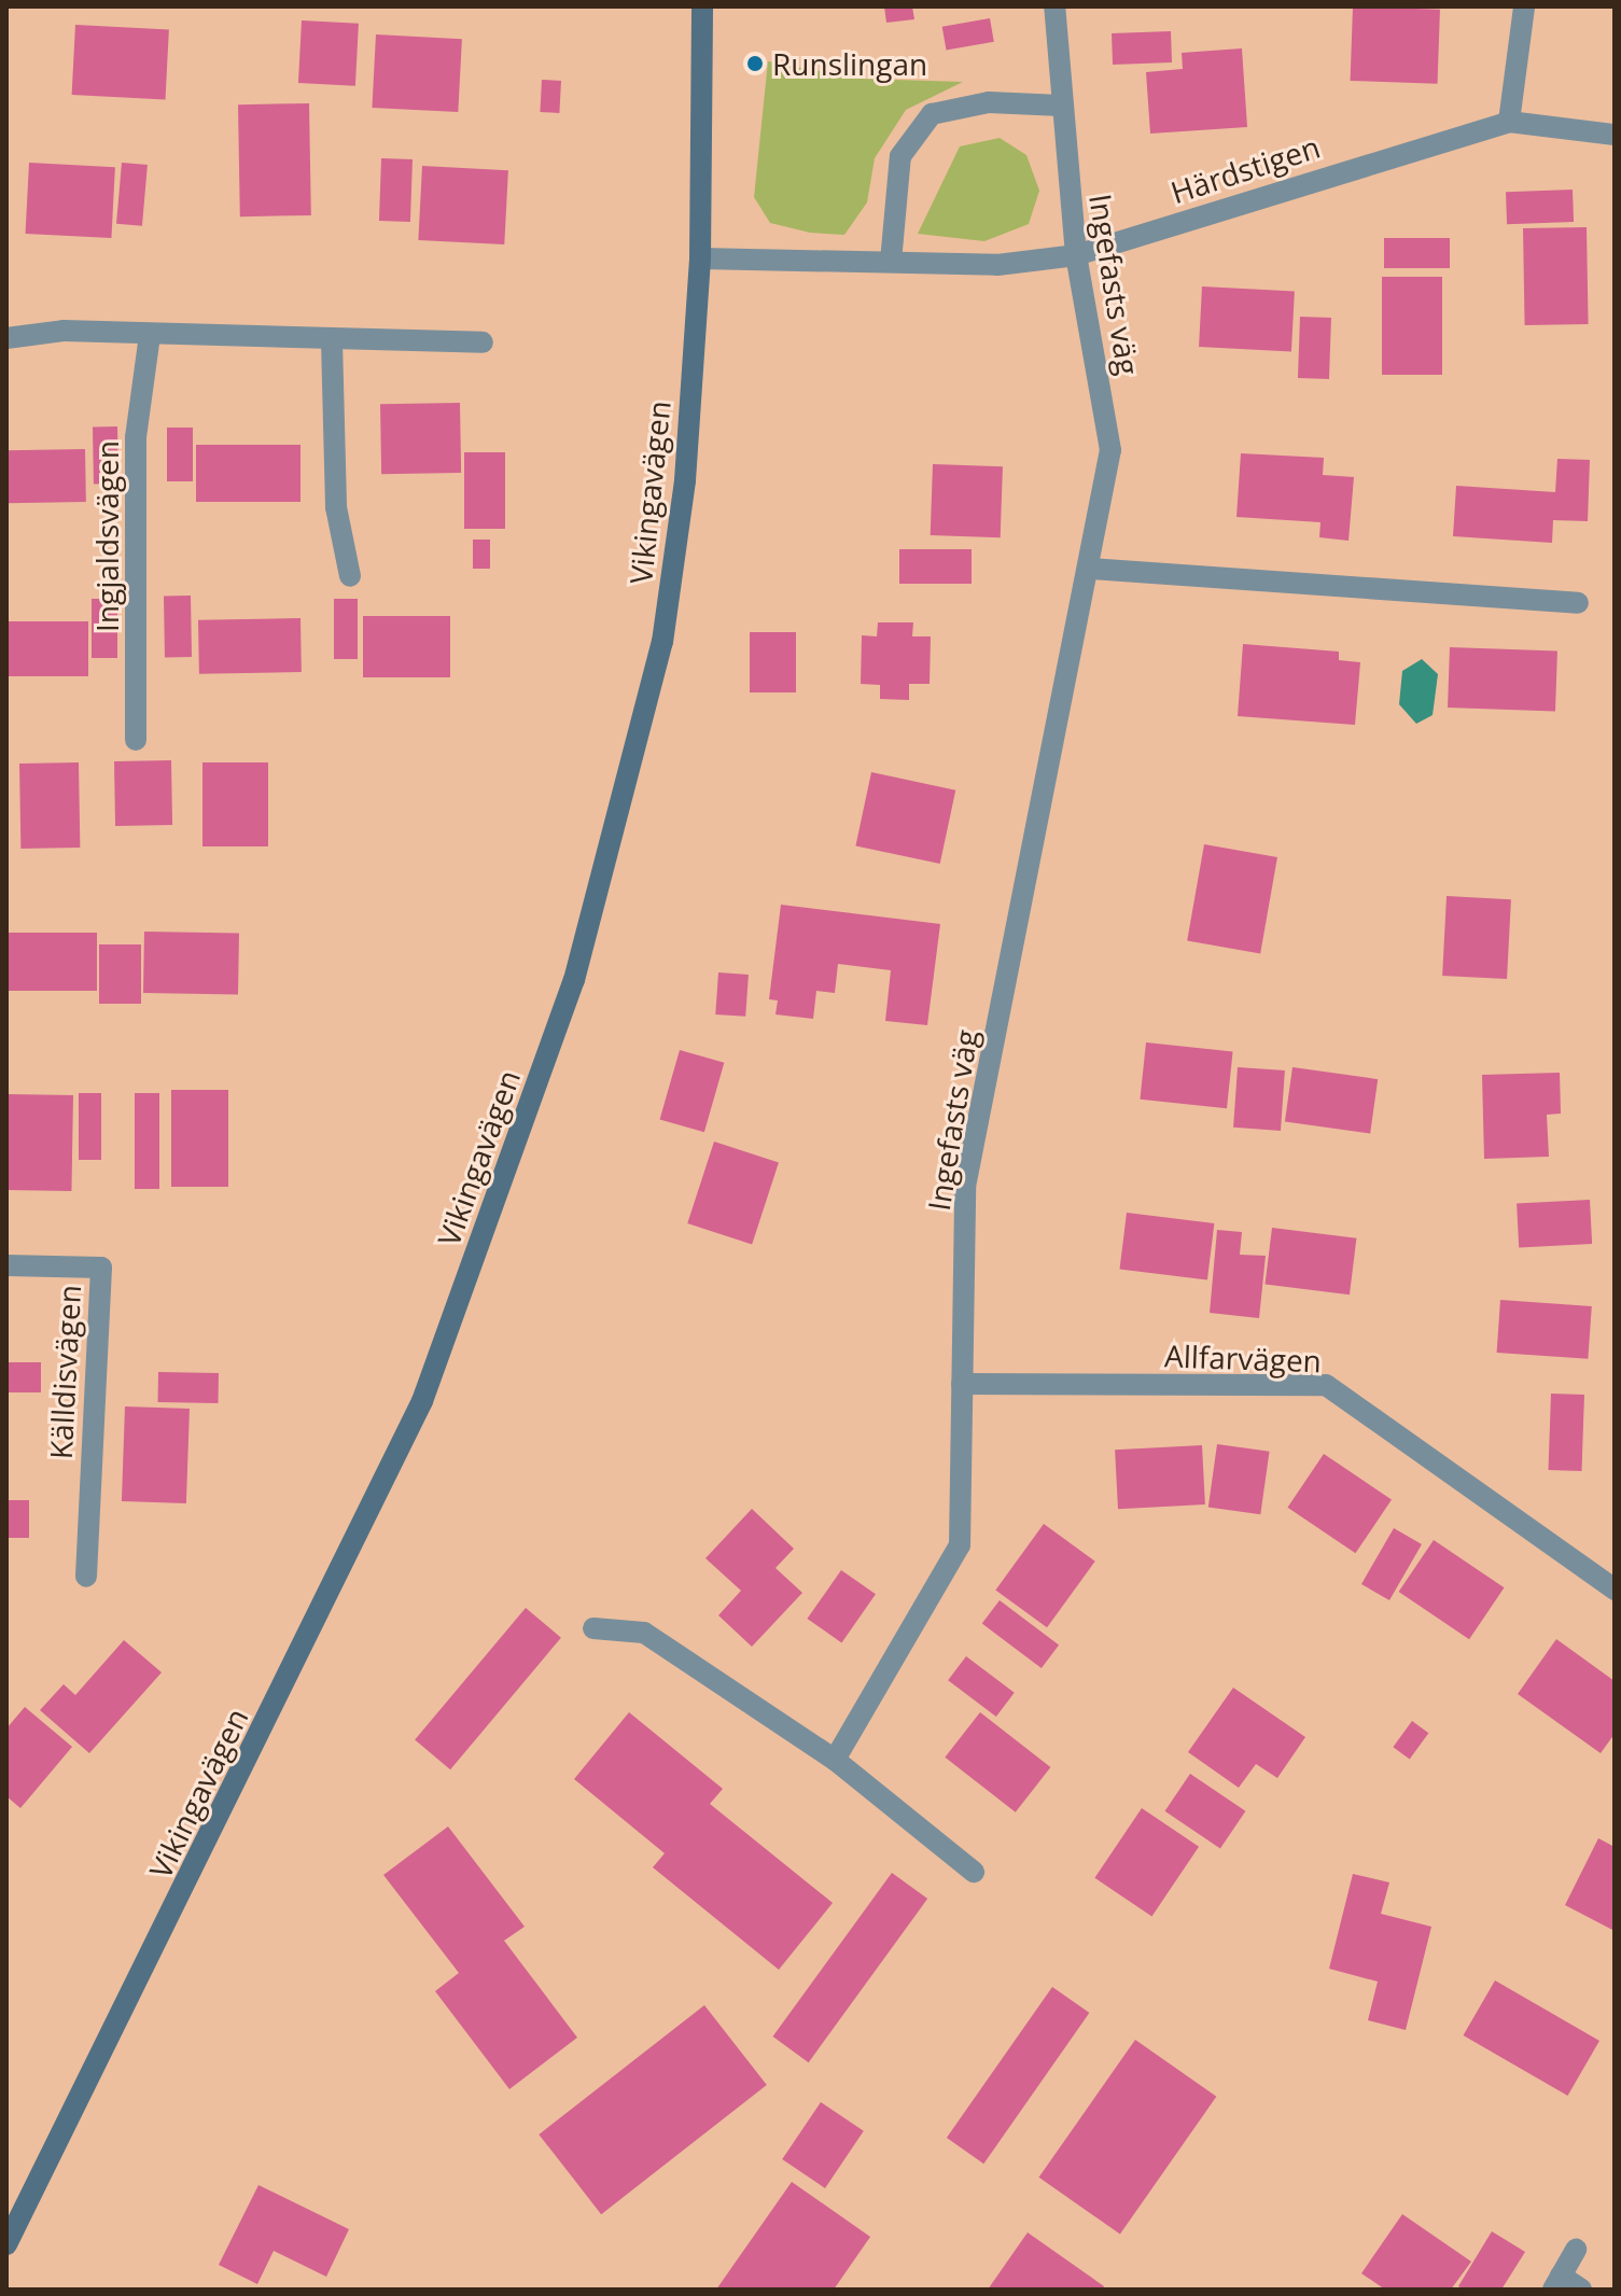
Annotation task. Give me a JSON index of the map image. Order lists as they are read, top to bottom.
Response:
{
  "streets": {
    "main road": ["Vikingavägen"],
    "street": [
      "Härdstigen",
      "Ingefasts väg",
      "Ingjaldsvägen",
      "Allfarvägen",
      "Källdisvägen"
    ]
  },
  "crossings": [
    ["Härdstigen", "Ingefasts väg"],
    ["Härdstigen", "Vikingavägen"],
    ["Ingefasts väg", "Allfarvägen"]
  ],
  "places": ["Runslingan"]
}
